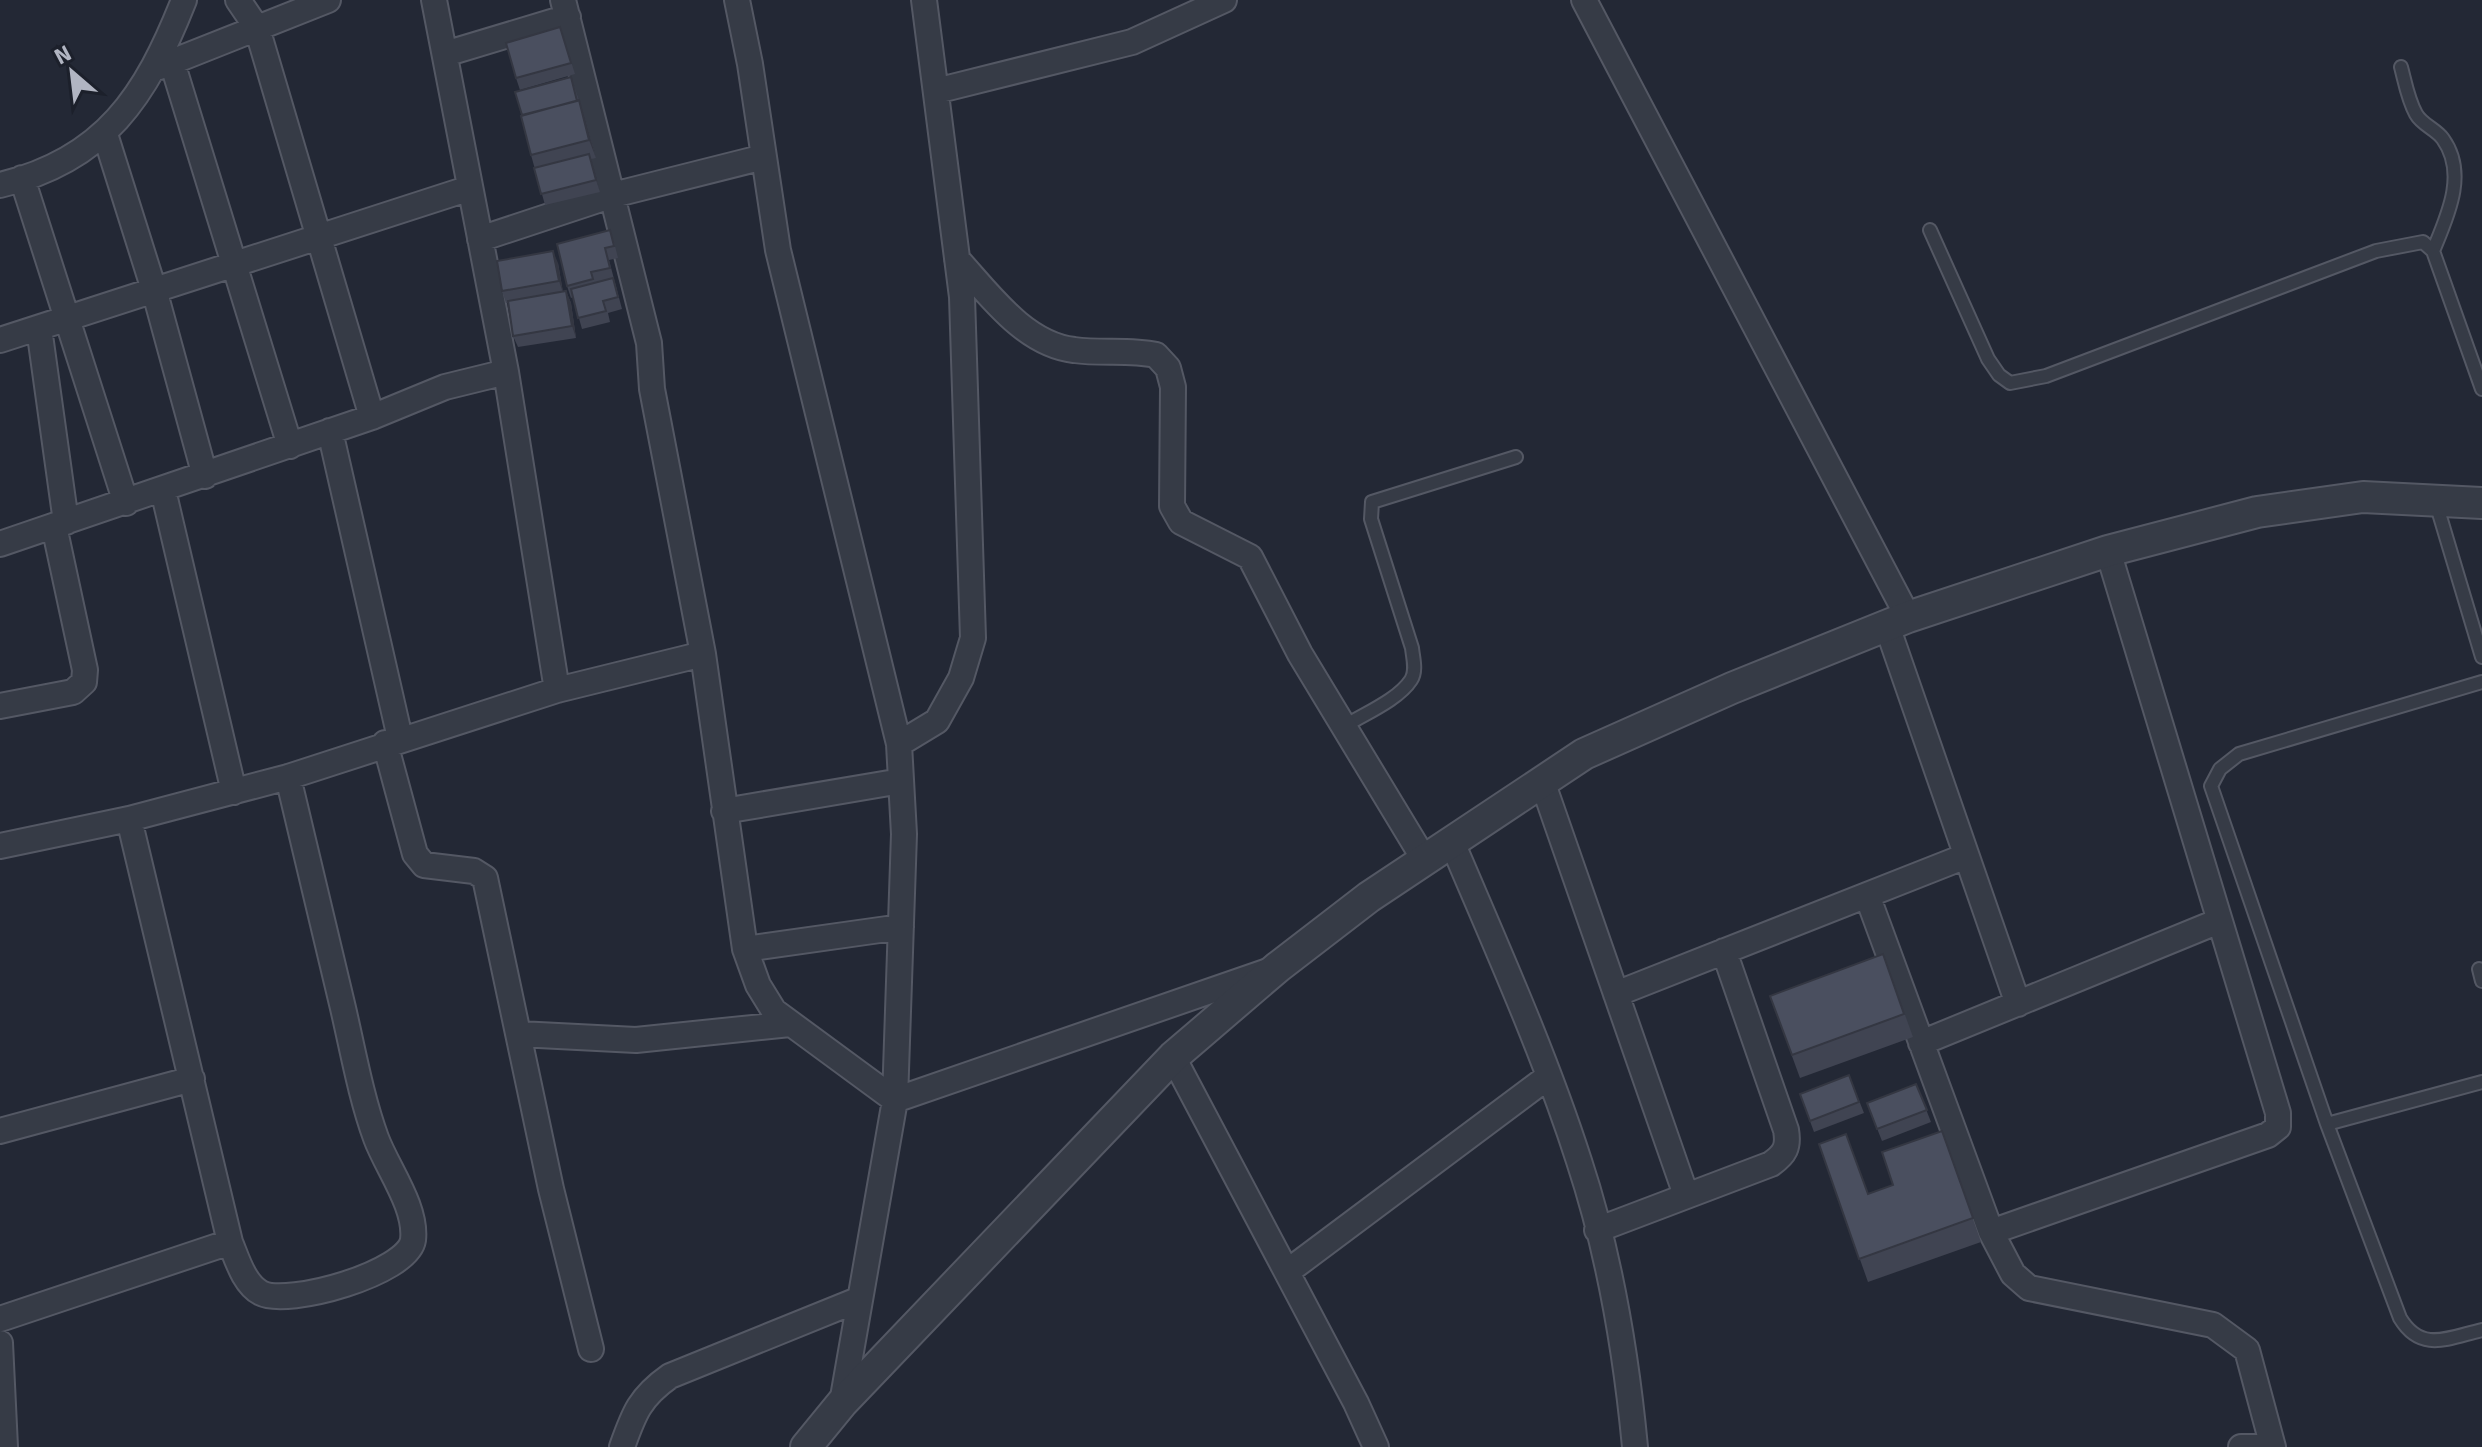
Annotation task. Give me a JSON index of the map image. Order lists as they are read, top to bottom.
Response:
{
  "north": "top left"
}
